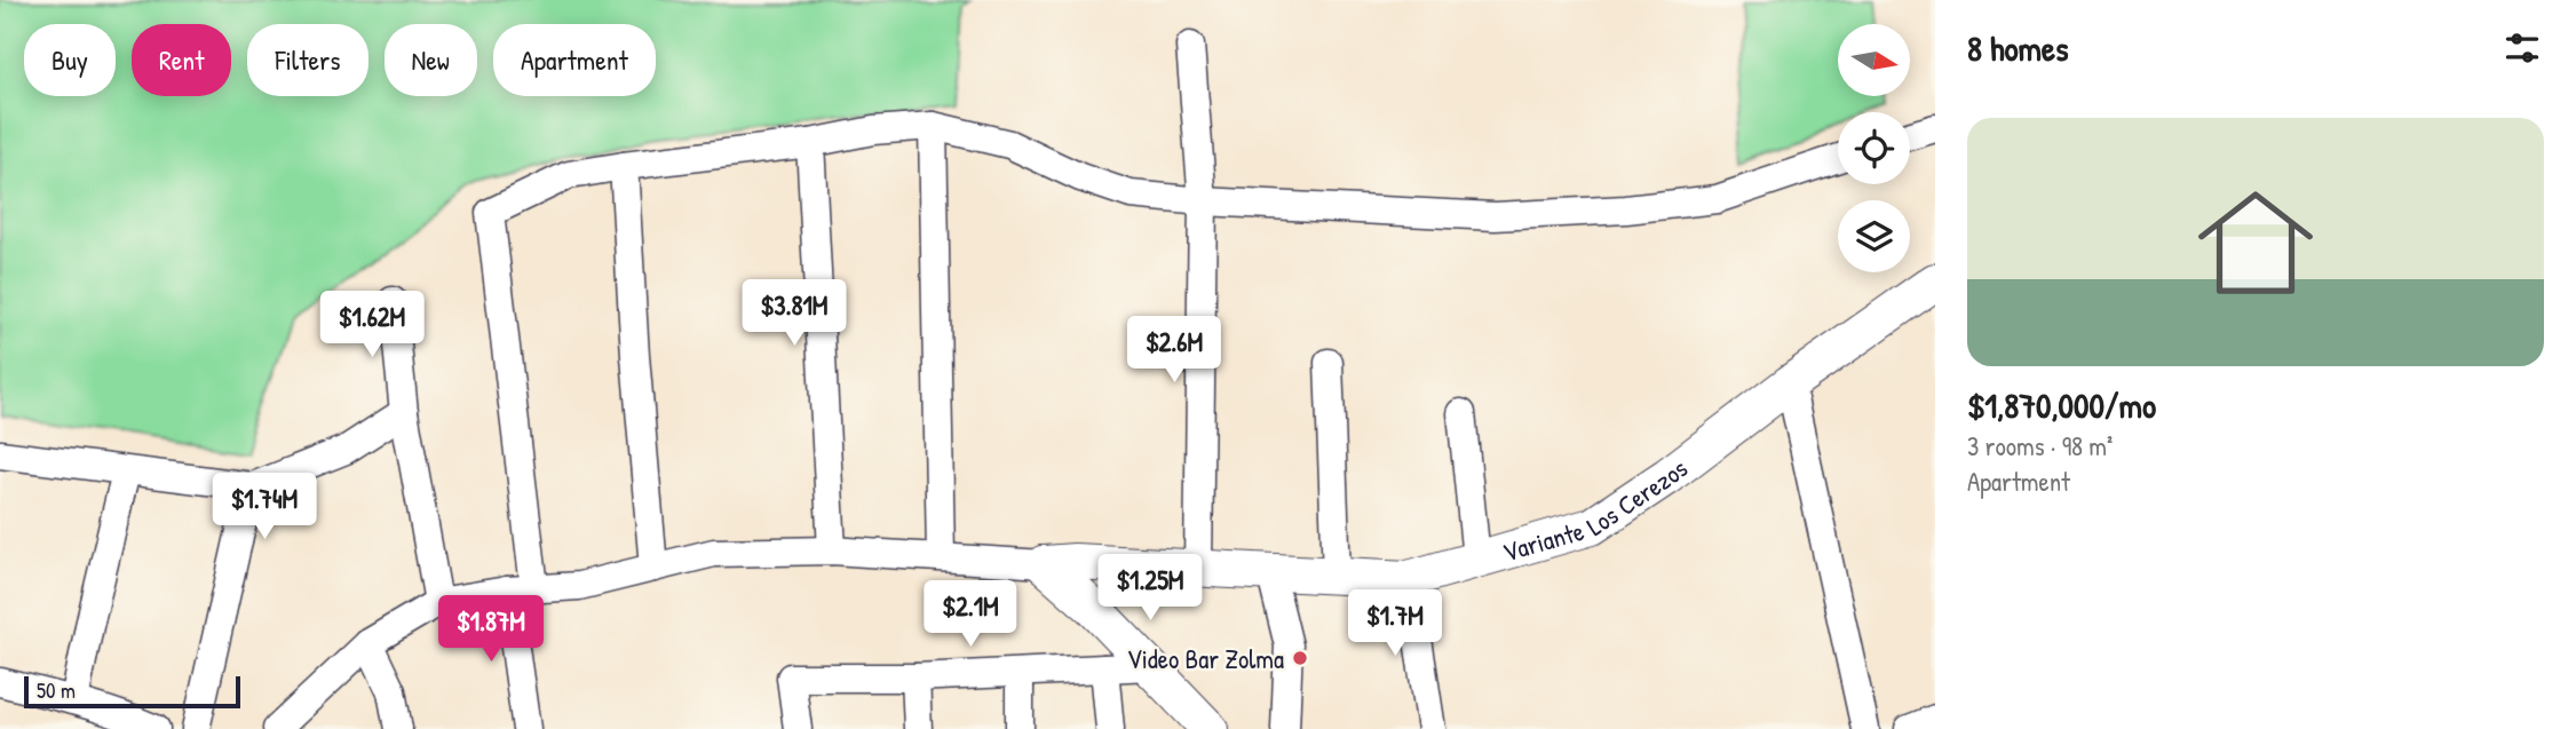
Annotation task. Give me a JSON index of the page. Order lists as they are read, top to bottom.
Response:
{
  "streets": {
    "street": ["Variante Los Cerezos"]
  },
  "places": ["Video Bar Zolma"],
  "scale_bar": "50 m",
  "north": "right",
  "page": {
    "heading": "8 homes",
    "chip": [
      "Buy",
      "Rent",
      "Filters",
      "New",
      "Apartment"
    ],
    "list": [
      {
        "name": "$1,870,000/mo",
        "note": "3 rooms · 98 m² · Apartment"
      }
    ],
    "price": [
      "$3.81M",
      "$1.62M",
      "$2.6M",
      "$1.74M",
      "$1.25M",
      "$2.1M",
      "$1.7M",
      "$1.87M"
    ],
    "scale": "50 m"
  }
}
